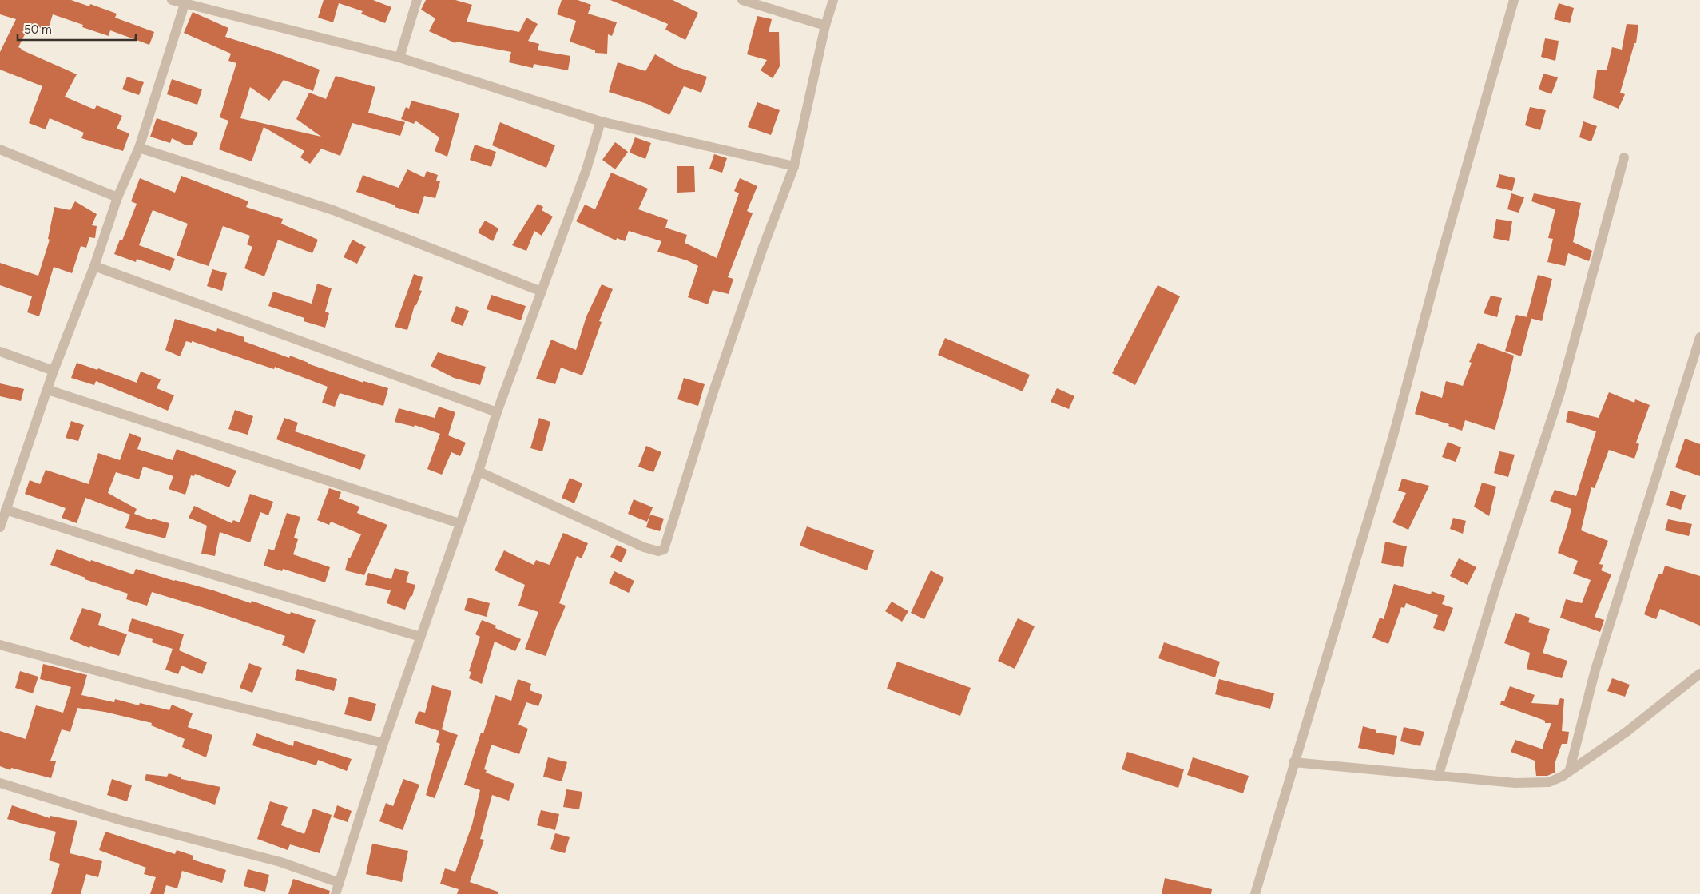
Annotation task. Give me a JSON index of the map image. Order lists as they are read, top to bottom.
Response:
{
  "scale_bar": "50 m"
}
